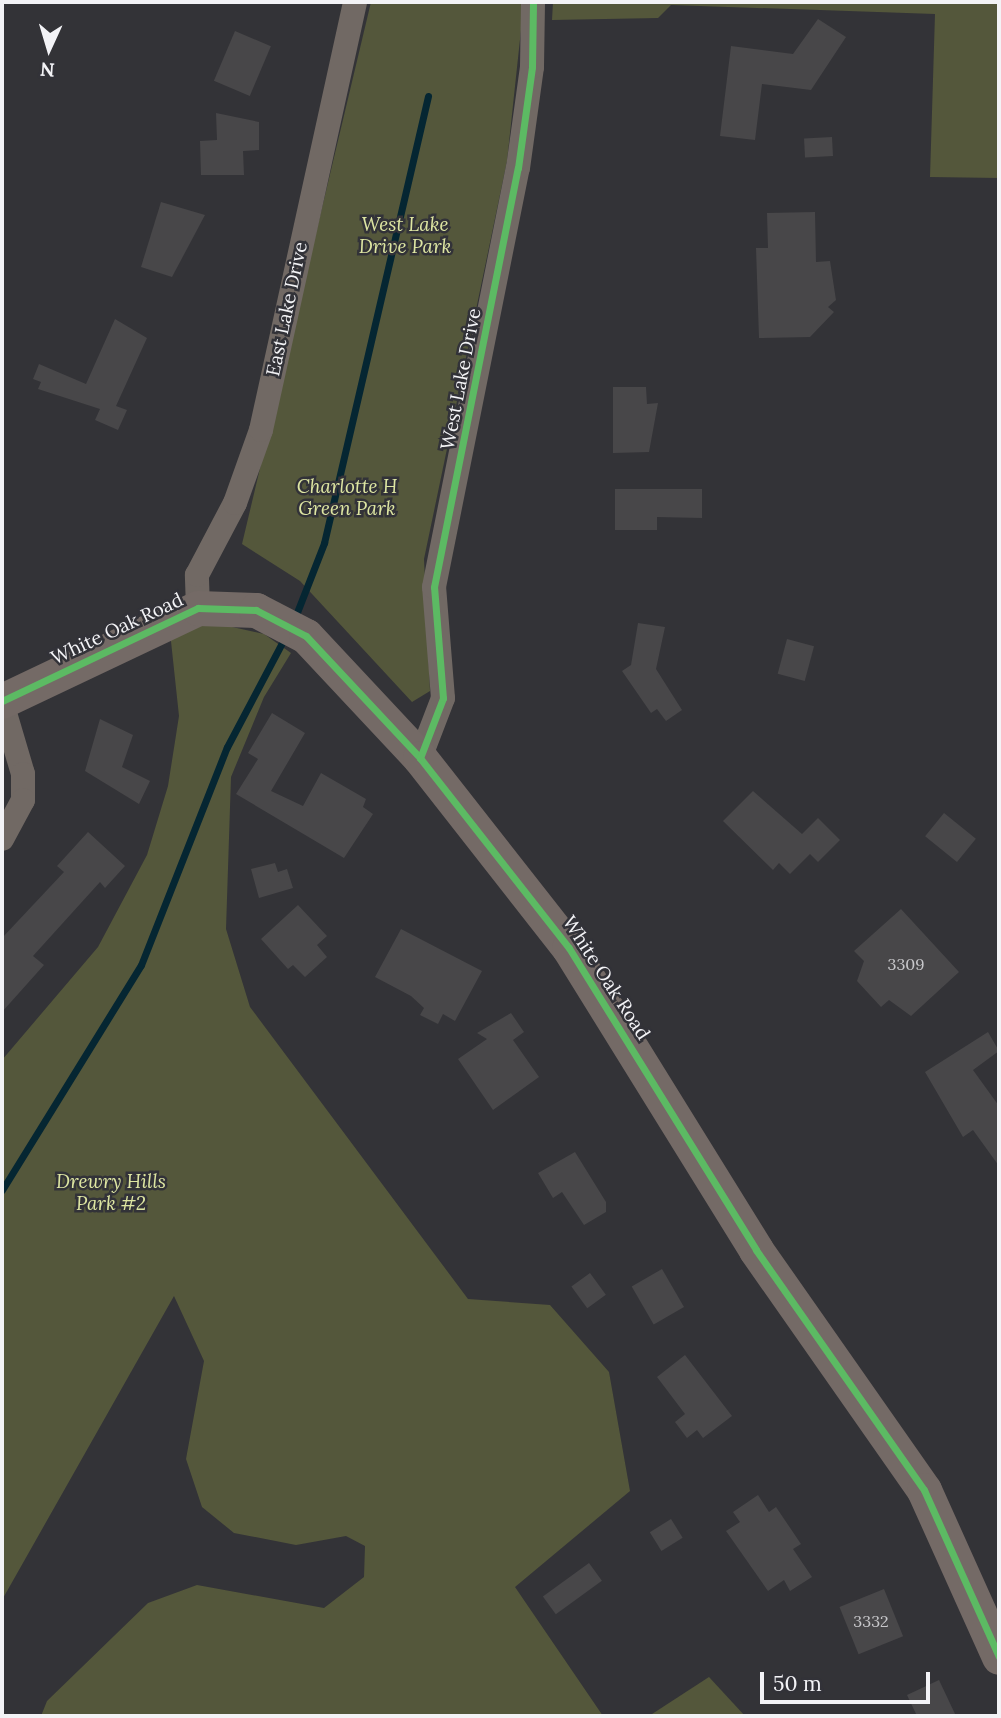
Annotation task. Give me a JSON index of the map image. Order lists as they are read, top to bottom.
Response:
{
  "streets": {
    "street": ["East Lake Drive", "West Lake Drive", "White Oak Road"]
  },
  "crossings": [
    ["East Lake Drive", "White Oak Road"],
    ["West Lake Drive", "White Oak Road"]
  ],
  "parks": ["West Lake Drive Park", "Charlotte H Green Park", "Drewry Hills Park #2"],
  "house_numbers": ["3309", "3332"],
  "scale_bar": "50 m",
  "north": "bottom"
}
